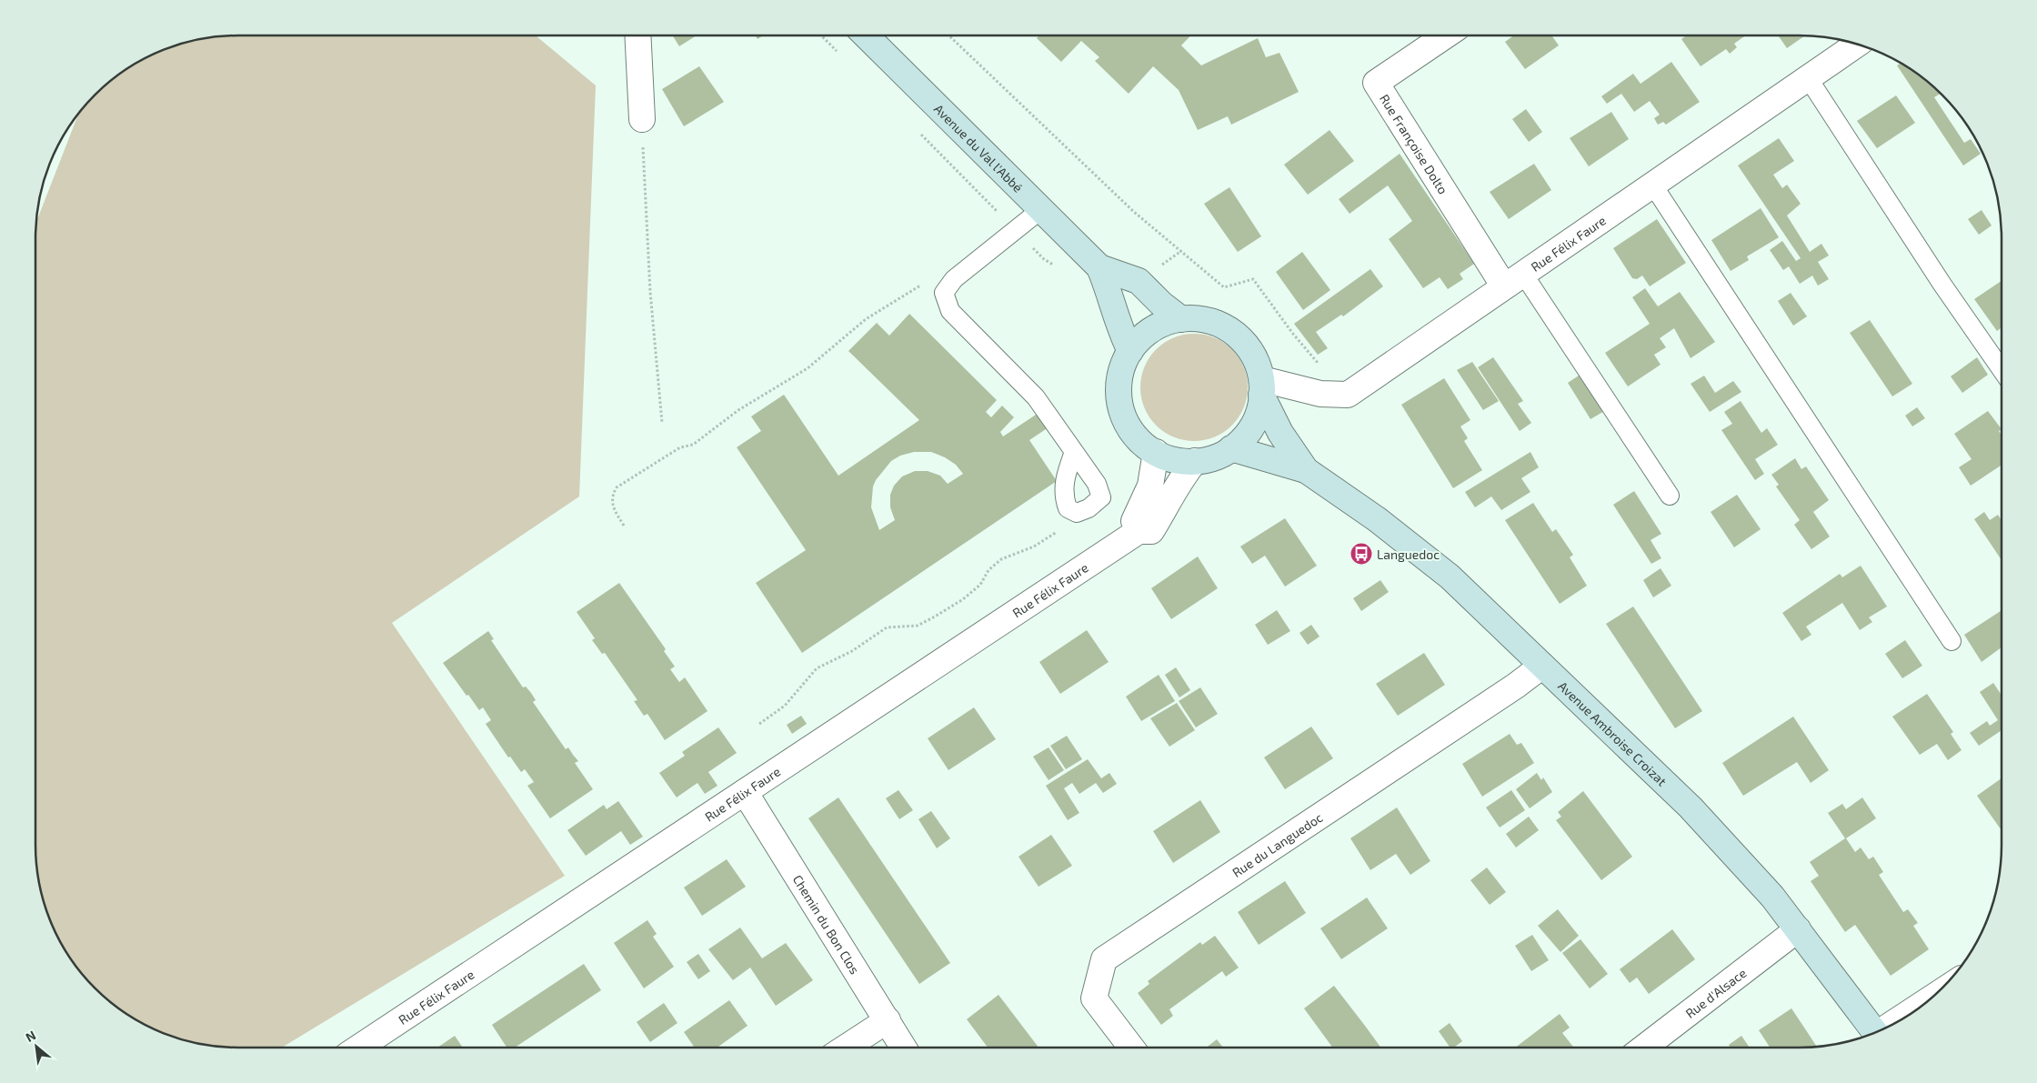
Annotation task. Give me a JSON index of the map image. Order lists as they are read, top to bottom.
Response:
{
  "streets": {
    "main road": ["Avenue du Val l'Abbé", "Avenue Ambroise Croizat"],
    "street": [
      "Rue Françoise Dolto",
      "Rue Félix Faure",
      "Rue du Languedoc",
      "Chemin du Bon Clos",
      "Rue d'Alsace"
    ]
  },
  "crossings": [
    ["Rue Françoise Dolto", "Rue Félix Faure"],
    ["Avenue du Val l'Abbé", "Rue Félix Faure"],
    ["Avenue du Val l'Abbé", "Avenue Ambroise Croizat"],
    ["Rue Félix Faure", "Avenue Ambroise Croizat"],
    ["Rue Félix Faure", "Chemin du Bon Clos"],
    ["Avenue Ambroise Croizat", "Rue du Languedoc"],
    ["Avenue Ambroise Croizat", "Rue d'Alsace"]
  ],
  "places": {
    "bus stop": ["Languedoc"]
  },
  "north": "top left"
}
